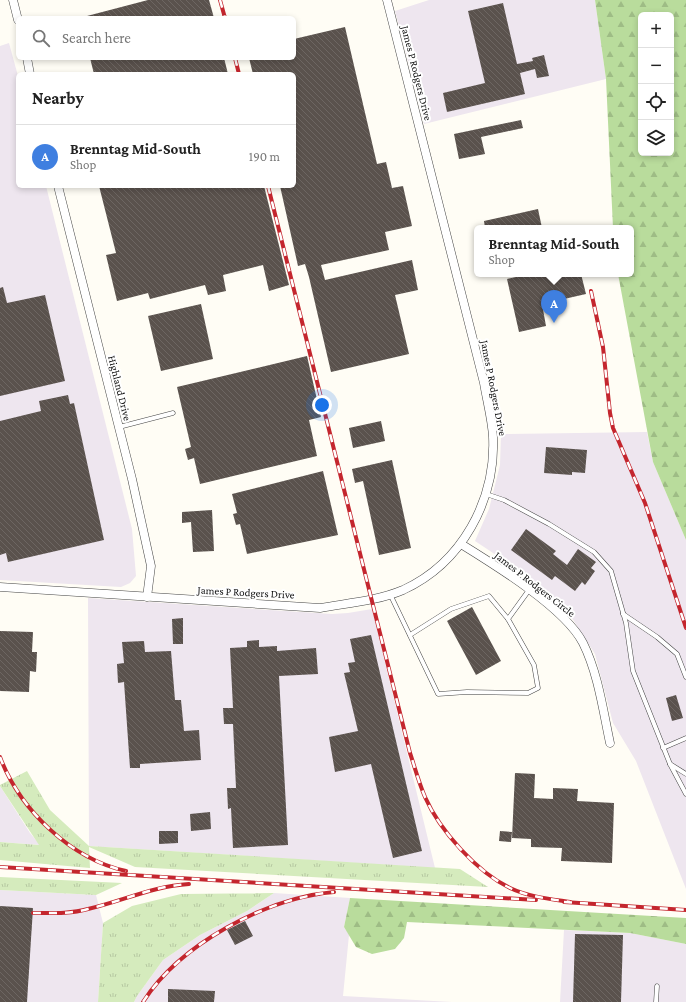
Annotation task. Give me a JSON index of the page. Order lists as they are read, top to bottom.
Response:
{
  "streets": {
    "street": ["James P Rodgers Drive", "Highland Drive", "James P Rodgers Circle"]
  },
  "crossings": [
    ["James P Rodgers Drive", "Highland Drive"],
    ["James P Rodgers Drive", "James P Rodgers Circle"]
  ],
  "page": {
    "map_buttons": ["+", "−"],
    "search": "Search here",
    "heading": "Nearby",
    "list": [
      {
        "mark": "A",
        "name": "Brenntag Mid-South",
        "note": "Shop",
        "value": "190 m"
      }
    ],
    "popup": ["Brenntag Mid-South", "Shop"],
    "pins": "A"
  }
}
